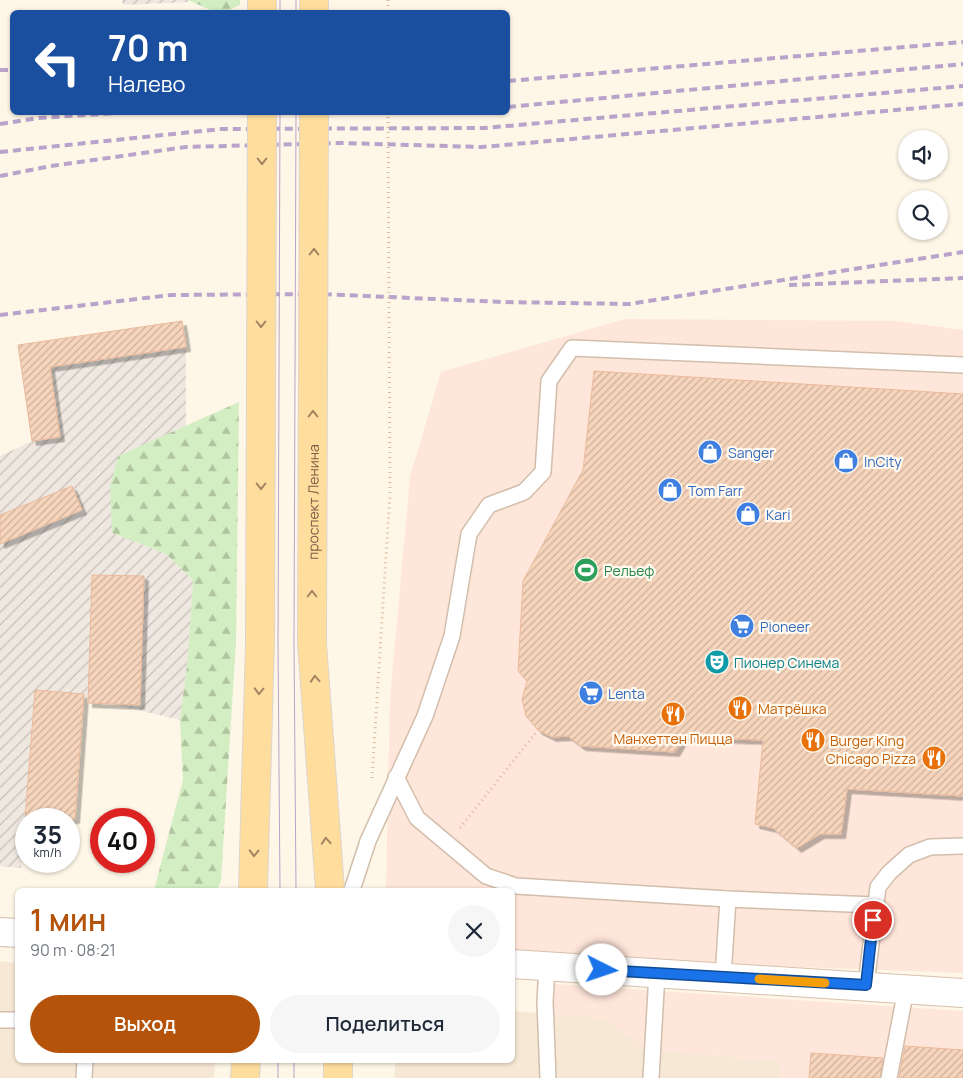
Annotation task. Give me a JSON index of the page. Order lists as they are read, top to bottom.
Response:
{
  "streets": {
    "main road": ["проспект Ленина"]
  },
  "places": {
    "shop": [
      "Sanger",
      "InCity",
      "Tom Farr",
      "Kari"
    ],
    "sports": ["Рельеф"],
    "supermarket": ["Pioneer", "Lenta"],
    "theatre": ["Пионер Синема"],
    "restaurant": [
      "Матрёшка",
      "Манхеттен Пицца",
      "Burger King",
      "Chicago Pizza"
    ]
  },
  "page": {
    "turn": ["70 m", "Налево"],
    "speed": "35 km/h",
    "limit": "40",
    "heading": ["1 мин", "90 m · 08:21"],
    "buttons": ["Выход", "Поделиться"]
  }
}
